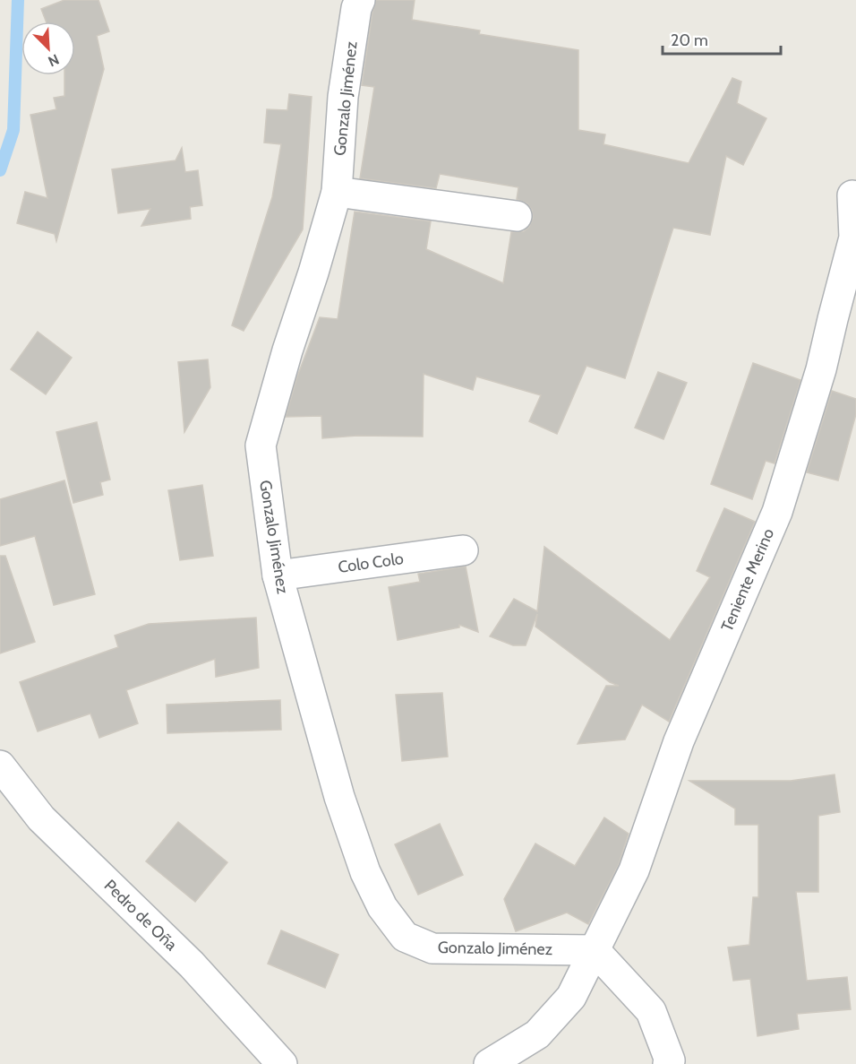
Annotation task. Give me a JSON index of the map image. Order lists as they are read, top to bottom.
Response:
{
  "streets": {
    "street": [
      "Gonzalo Jiménez",
      "Colo Colo",
      "Teniente Merino",
      "Pedro de Oña"
    ]
  },
  "crossings": [
    ["Gonzalo Jiménez", "Colo Colo"],
    ["Gonzalo Jiménez", "Teniente Merino"]
  ],
  "scale_bar": "20 m",
  "north": "bottom right"
}
